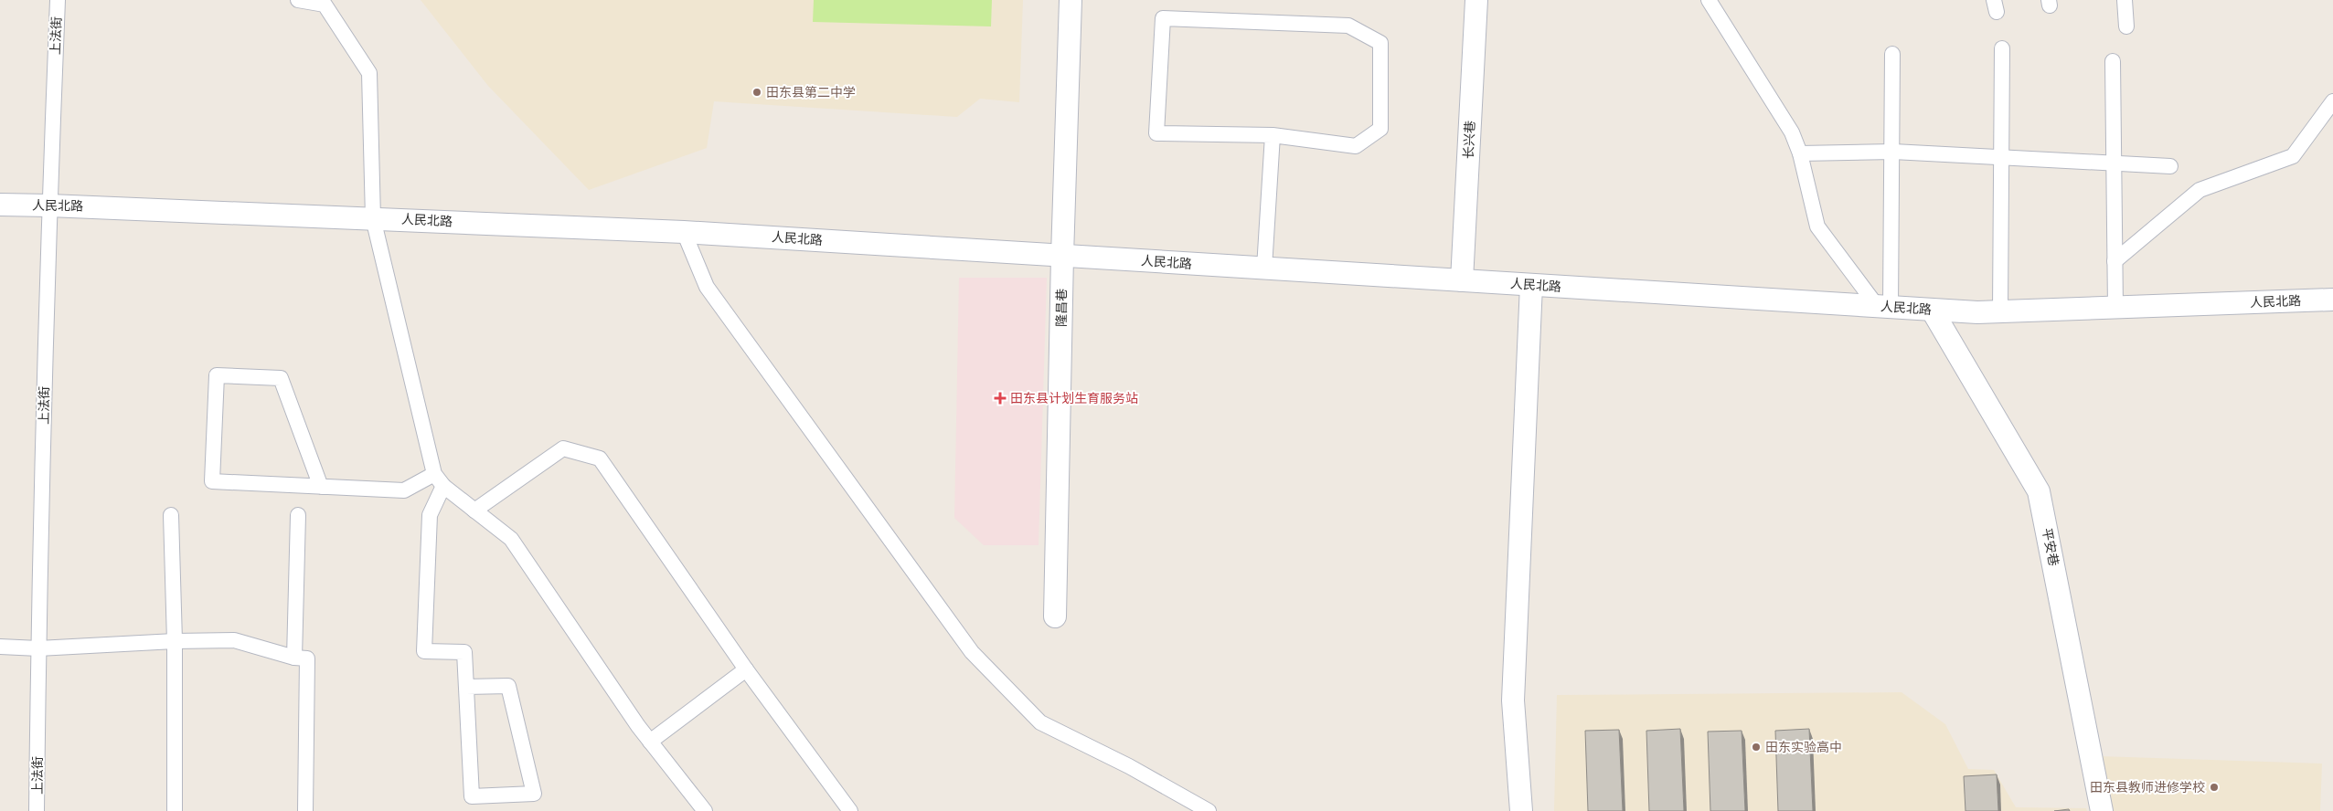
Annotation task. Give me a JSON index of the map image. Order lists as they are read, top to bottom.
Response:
{
  "streets": {
    "main road": [
      "长兴巷",
      "人民北路",
      "隆昌巷",
      "平安巷"
    ],
    "street": ["上法街"]
  },
  "crossings": [
    ["上法街", "人民北路"],
    ["长兴巷", "人民北路"],
    ["人民北路", "隆昌巷"],
    ["人民北路", "平安巷"]
  ],
  "places": {
    "other": ["田东县第二中学", "田东实验高中", "田东县教师进修学校"],
    "health": ["田东县计划生育服务站"]
  }
}
